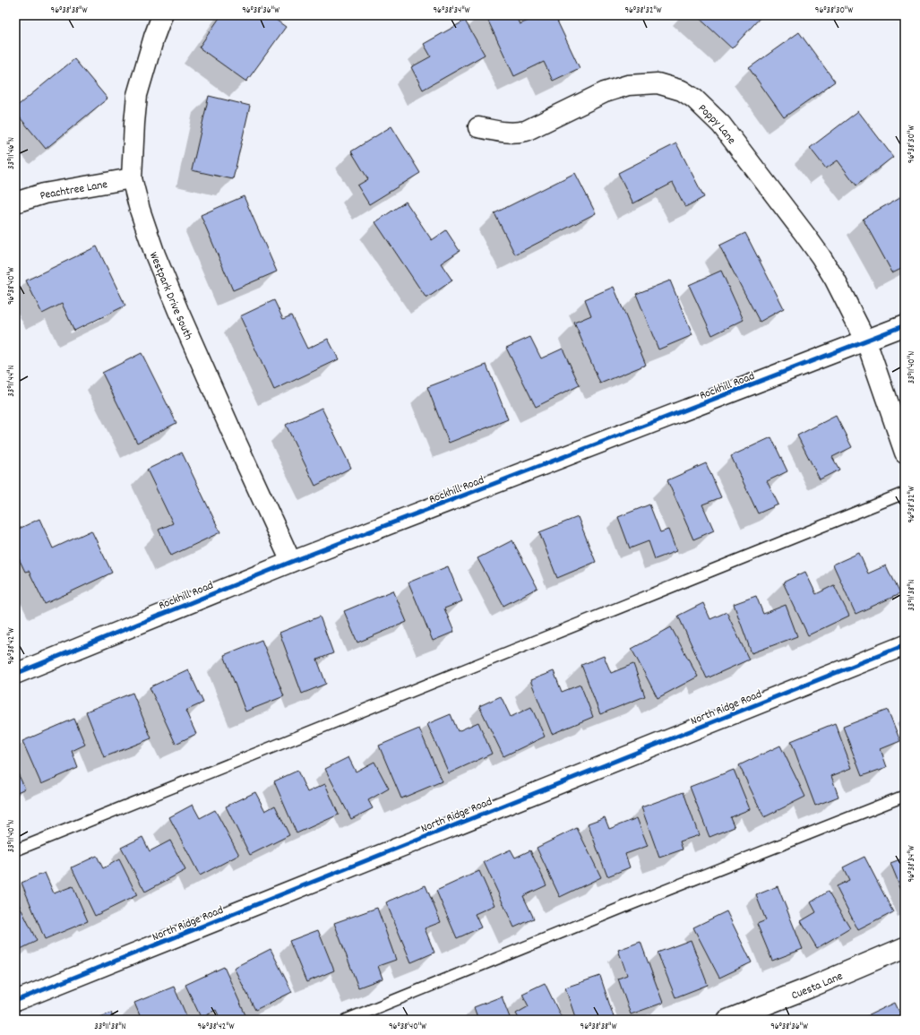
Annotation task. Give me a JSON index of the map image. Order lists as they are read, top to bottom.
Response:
{
  "streets": {
    "street": [
      "Poppy Lane",
      "Peachtree Lane",
      "Westpark Drive South",
      "Rockhill Road",
      "North Ridge Road",
      "Cuesta Lane"
    ]
  },
  "crossings": [
    ["Poppy Lane", "Rockhill Road"],
    ["Peachtree Lane", "Westpark Drive South"],
    ["Westpark Drive South", "Rockhill Road"]
  ],
  "coordinates": [
    "96°38'38\"W",
    "96°38'36\"W",
    "96°38'34\"W",
    "96°38'32\"W",
    "96°38'30\"W",
    "33°11'46\"N",
    "96°38'40\"W",
    "33°11'40\"N",
    "33°11'44\"N",
    "33°11'38\"N",
    "96°38'42\"W"
  ]
}
